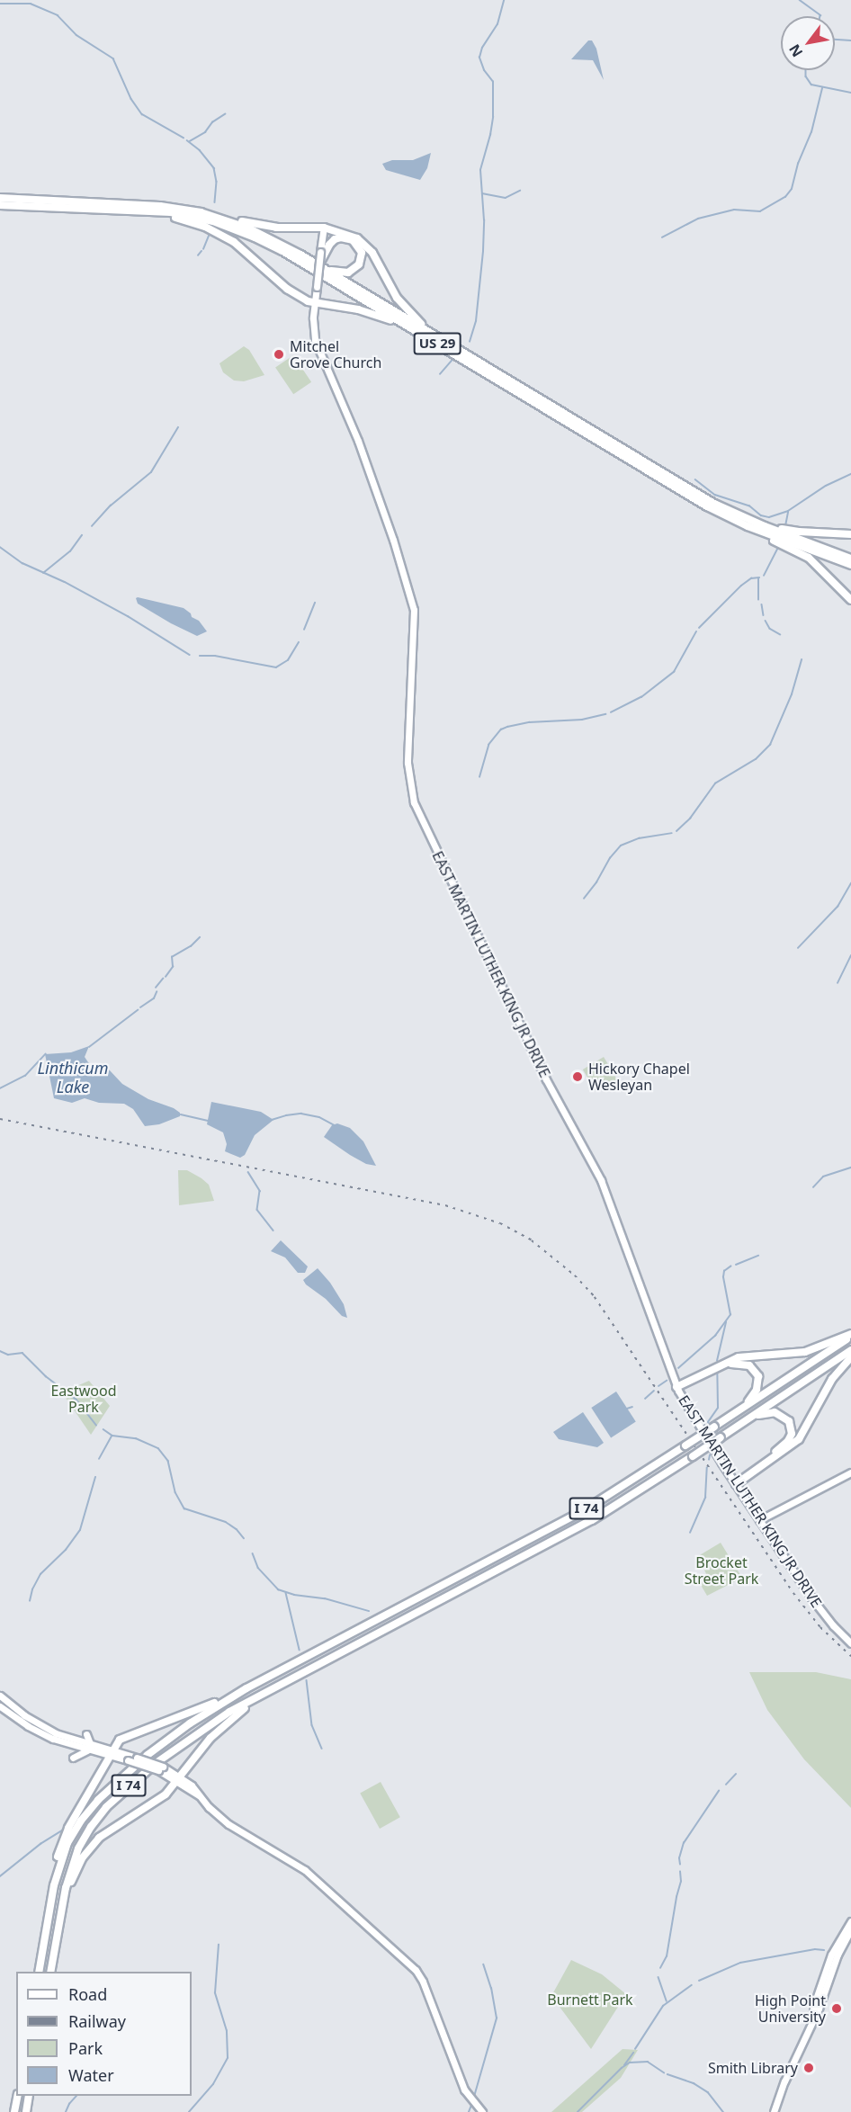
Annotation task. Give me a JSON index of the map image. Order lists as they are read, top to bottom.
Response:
{
  "streets": {
    "highway": ["US 29", "I 74"],
    "main road": ["EAST MARTIN LUTHER KING JR DRIVE"]
  },
  "crossings": [
    ["US 29", "EAST MARTIN LUTHER KING JR DRIVE"]
  ],
  "water": ["Linthicum Lake"],
  "parks": ["Eastwood Park", "Brocket Street Park", "Burnett Park"],
  "places": [
    "Mitchel Grove Church",
    "Hickory Chapel Wesleyan",
    "High Point University",
    "Smith Library"
  ],
  "legend": [
    "Road",
    "Railway",
    "Park",
    "Water"
  ],
  "north": "bottom left"
}
